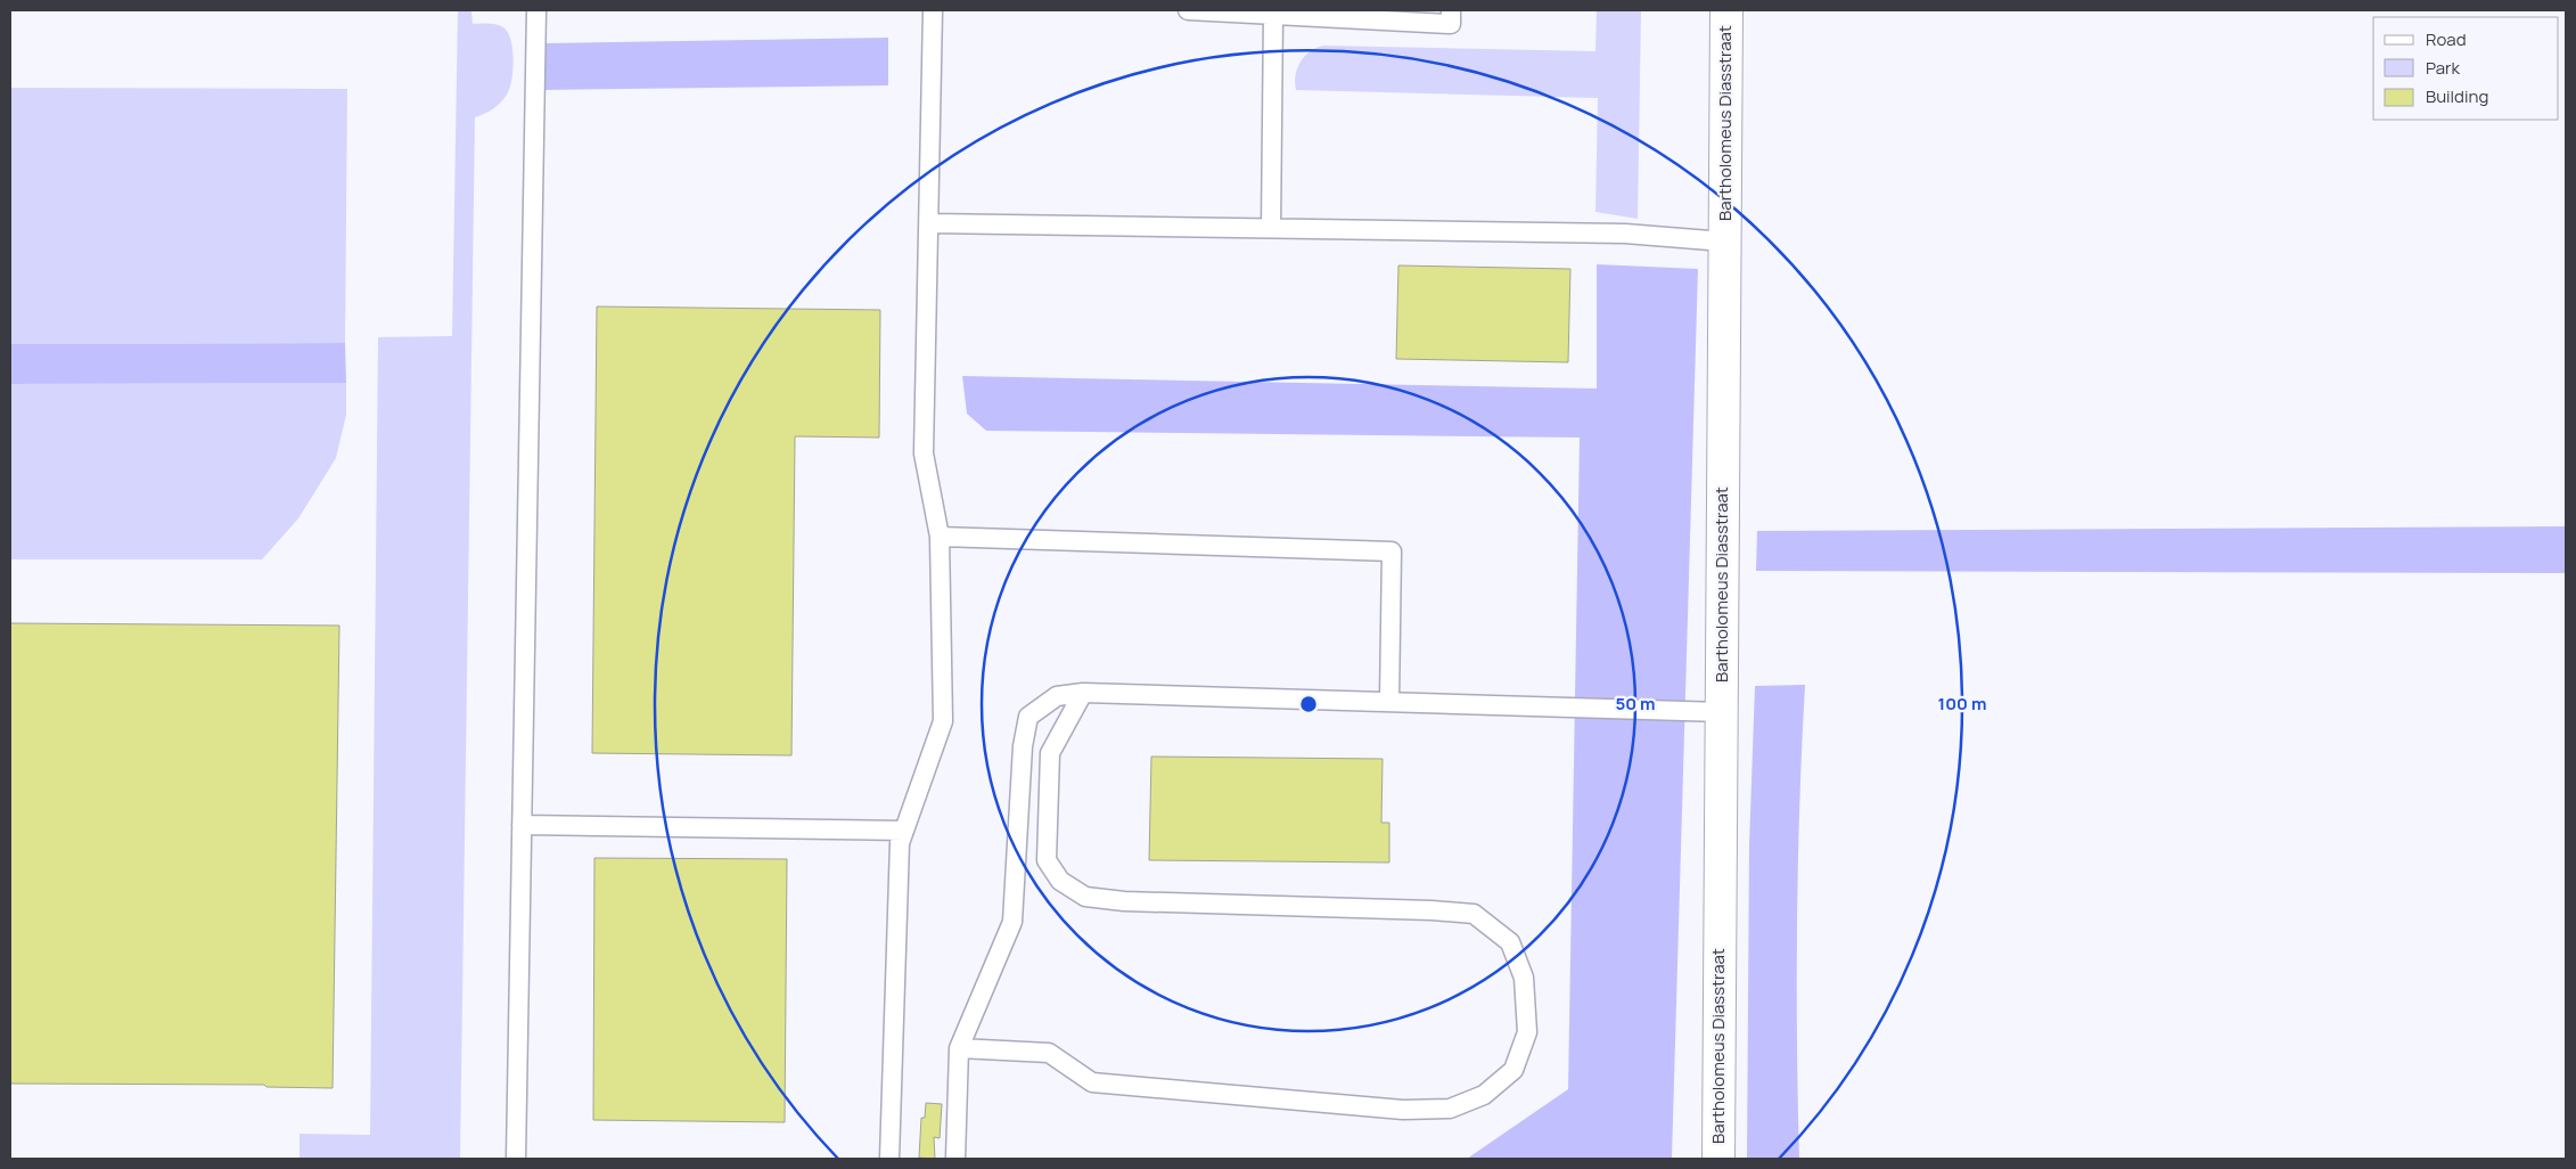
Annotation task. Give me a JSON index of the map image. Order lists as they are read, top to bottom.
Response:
{
  "streets": {
    "street": ["Bartholomeus Diasstraat"]
  },
  "legend": ["Road", "Park", "Building"],
  "rings": ["50 m", "100 m"]
}
